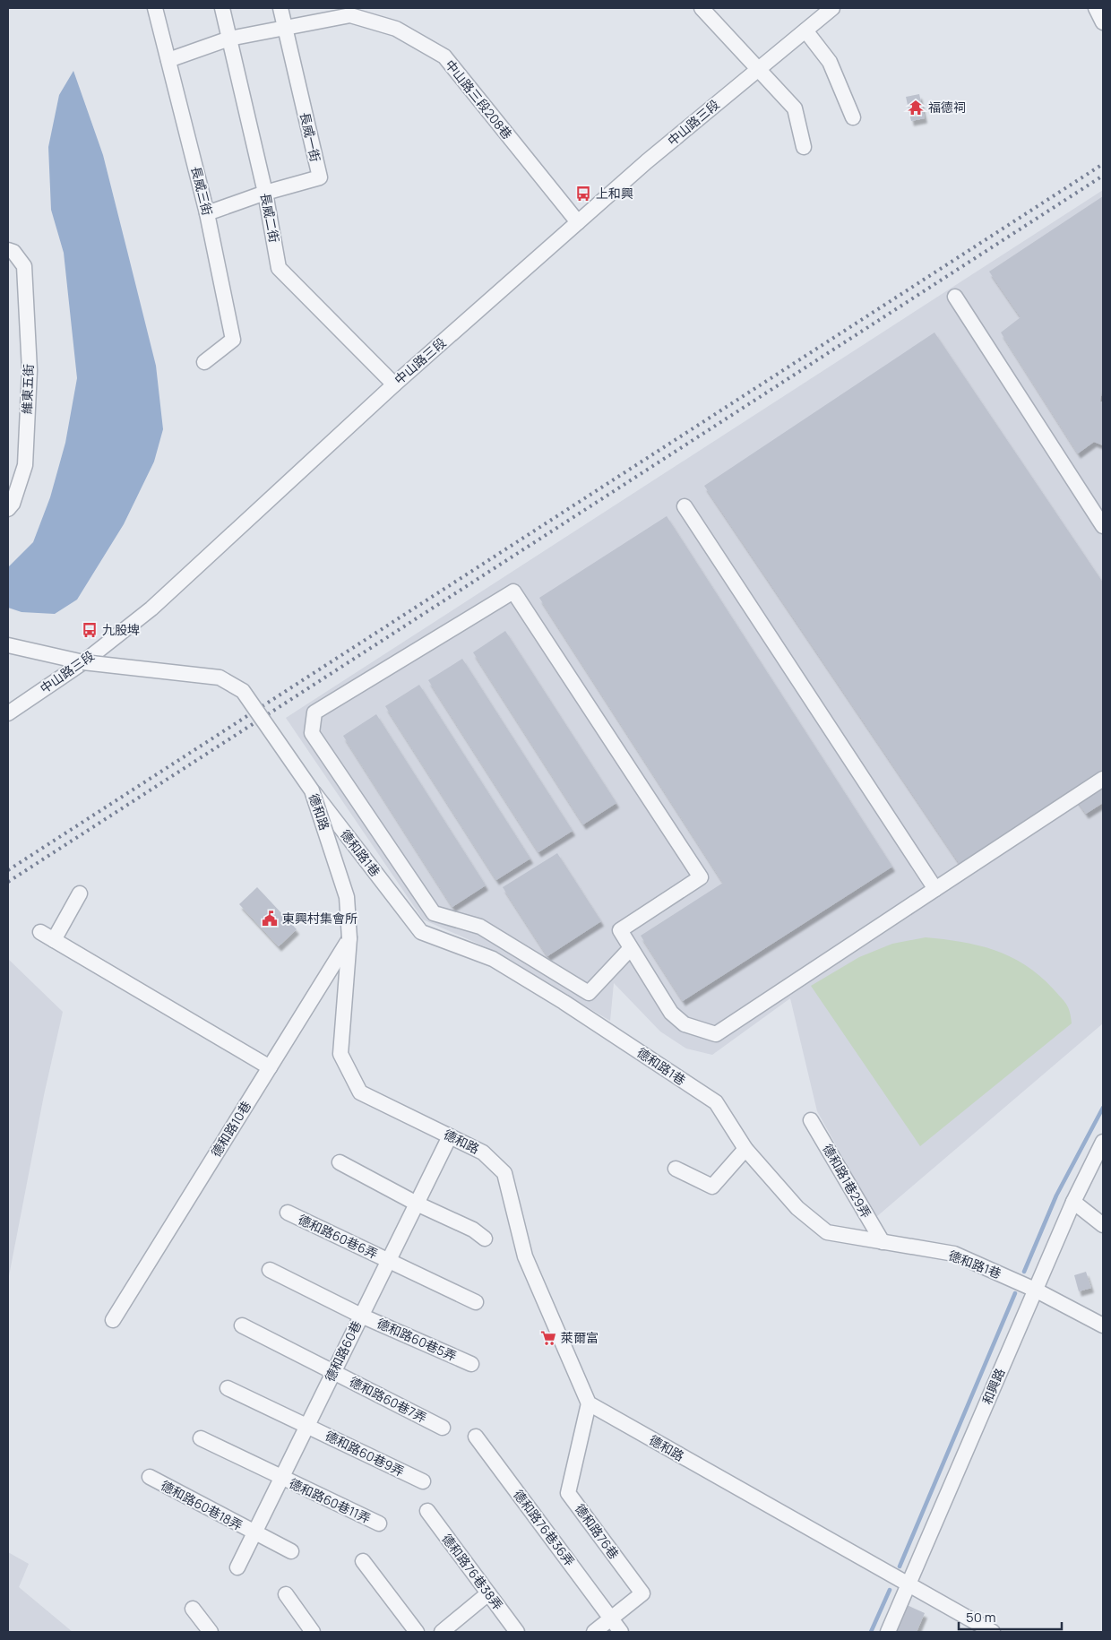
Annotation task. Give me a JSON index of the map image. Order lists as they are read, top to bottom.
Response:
{
  "streets": {
    "street": [
      "中山路三段208巷",
      "中山路三段",
      "長威一街",
      "長威三街",
      "長威二街",
      "維東五街",
      "德和路",
      "德和路1巷",
      "德和路10巷",
      "德和路1巷29弄",
      "德和路60巷6弄",
      "德和路60巷5弄",
      "德和路60巷",
      "和興路",
      "德和路60巷7弄",
      "德和路60巷9弄",
      "德和路60巷11弄",
      "德和路60巷18弄",
      "德和路76巷36弄",
      "德和路76巷",
      "德和路76巷38弄"
    ]
  },
  "crossings": [
    ["中山路三段208巷", "中山路三段"],
    ["中山路三段208巷", "長威一街"],
    ["中山路三段208巷", "長威三街"],
    ["中山路三段208巷", "長威二街"],
    ["中山路三段", "長威二街"],
    ["中山路三段", "德和路"],
    ["長威一街", "長威三街"],
    ["長威一街", "長威二街"],
    ["德和路", "德和路1巷"],
    ["德和路", "德和路10巷"],
    ["德和路", "德和路60巷"],
    ["德和路", "和興路"],
    ["德和路", "德和路76巷"],
    ["德和路1巷", "德和路1巷29弄"],
    ["德和路1巷", "和興路"],
    ["德和路60巷6弄", "德和路60巷"],
    ["德和路60巷5弄", "德和路60巷"],
    ["德和路60巷", "德和路60巷7弄"],
    ["德和路60巷", "德和路60巷9弄"],
    ["德和路60巷", "德和路60巷11弄"],
    ["德和路60巷", "德和路60巷18弄"],
    ["德和路76巷36弄", "德和路76巷"]
  ],
  "places": {
    "temple": ["福德祠"],
    "bus stop": ["上和興", "九股埤"],
    "public building": ["東興村集會所"],
    "supermarket": ["萊爾富"]
  },
  "scale_bar": "50 m"
}
